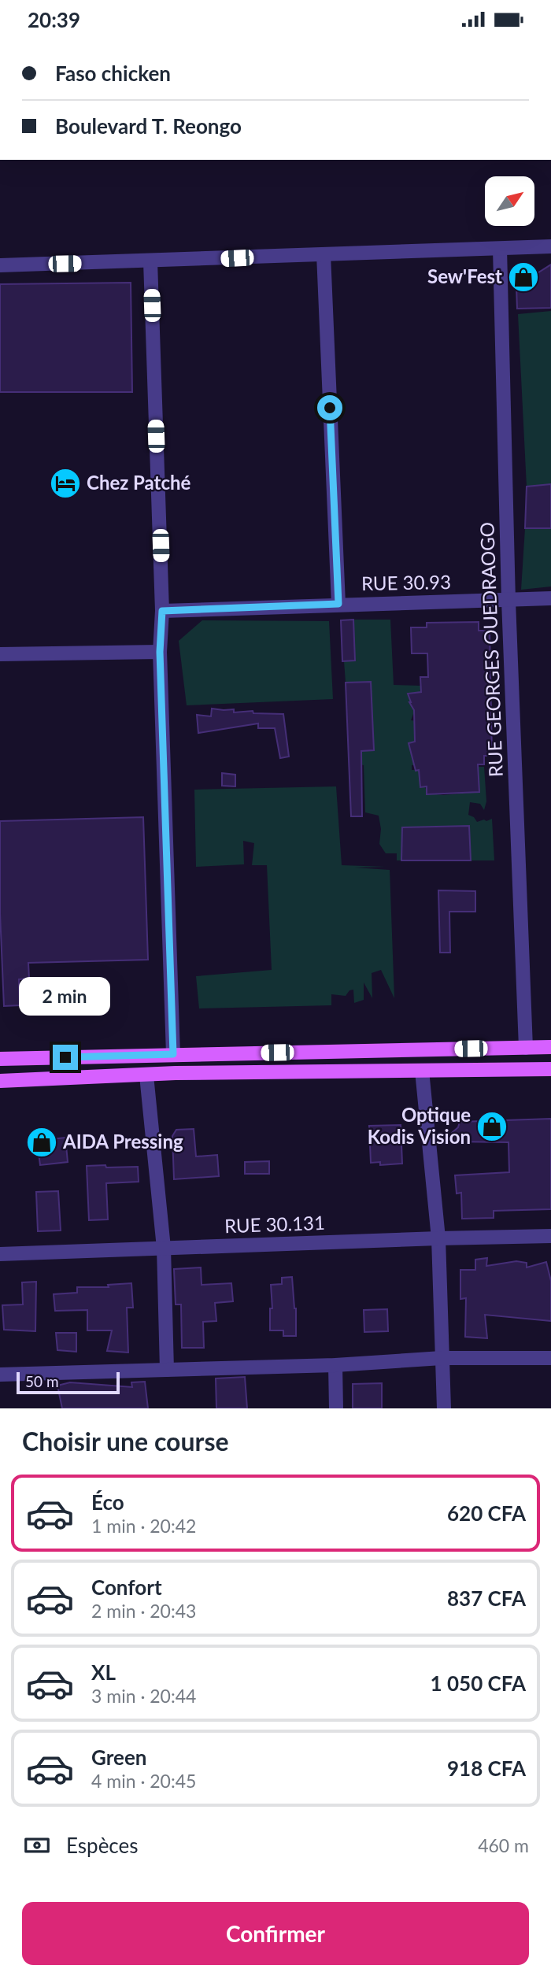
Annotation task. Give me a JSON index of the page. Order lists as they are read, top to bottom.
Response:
{
  "streets": {
    "street": ["RUE 30.93", "RUE GEORGES OUEDRAOGO", "RUE 30.131"]
  },
  "crossings": [
    ["RUE 30.93", "RUE GEORGES OUEDRAOGO"]
  ],
  "places": {
    "shop": ["Sew'Fest", "Optique Kodis Vision", "AIDA Pressing"],
    "hotel": ["Chez Patché"]
  },
  "scale_bar": "50 m",
  "north": "top right",
  "page": {
    "status": "20:39",
    "banner": ["Faso chicken", "Boulevard T. Reongo"],
    "bubble": "2 min",
    "scale": "50 m",
    "heading": "Choisir une course",
    "list": [
      {
        "name": "Éco",
        "note": "1 min · 20:42",
        "value": "620 CFA"
      },
      {
        "name": "Confort",
        "note": "2 min · 20:43",
        "value": "837 CFA"
      },
      {
        "name": "XL",
        "note": "3 min · 20:44",
        "value": "1 050 CFA"
      },
      {
        "name": "Green",
        "note": "4 min · 20:45",
        "value": "918 CFA"
      }
    ],
    "pay": ["Espèces", "460 m"],
    "buttons": "Confirmer"
  }
}
